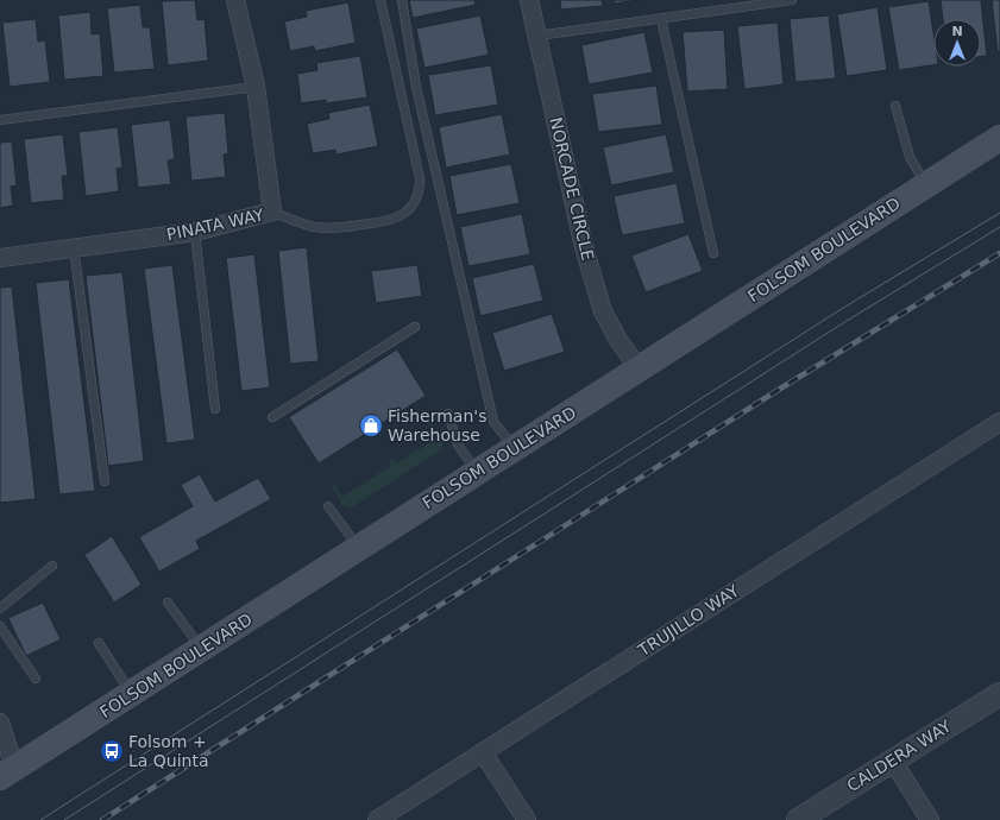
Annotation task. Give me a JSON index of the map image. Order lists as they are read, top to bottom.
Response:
{
  "streets": {
    "main road": ["FOLSOM BOULEVARD"],
    "street": [
      "NORCADE CIRCLE",
      "PINATA WAY",
      "TRUJILLO WAY",
      "CALDERA WAY"
    ]
  },
  "crossings": [
    ["NORCADE CIRCLE", "FOLSOM BOULEVARD"]
  ],
  "places": {
    "shop": ["Fisherman's Warehouse"],
    "bus stop": ["Folsom + La Quinta"]
  },
  "north": "top"
}
